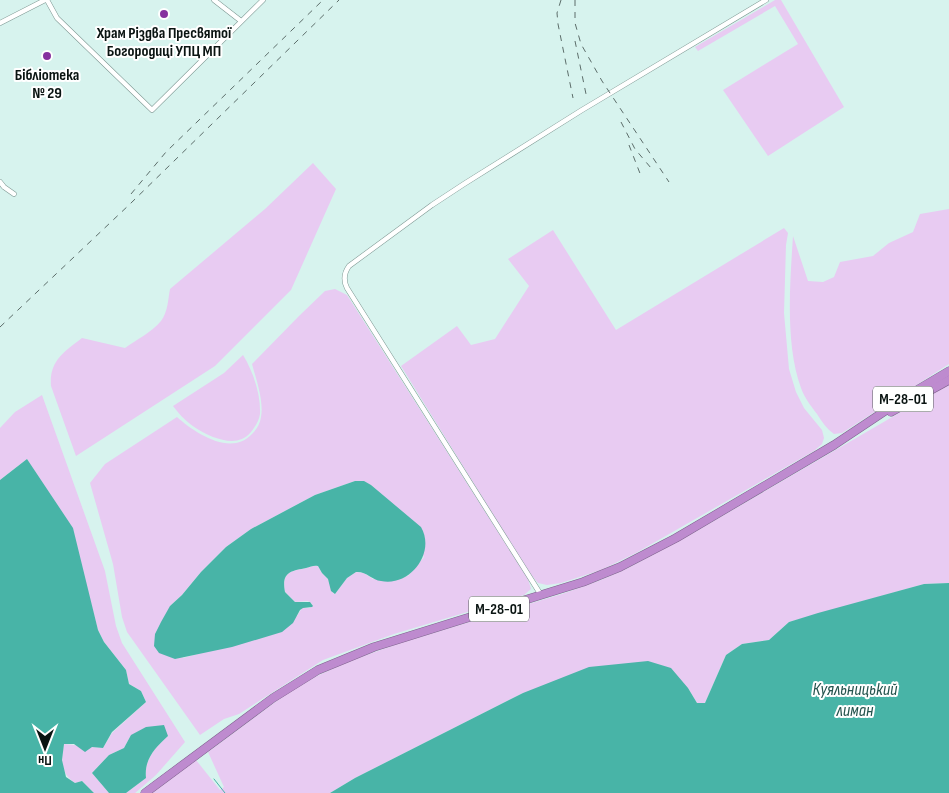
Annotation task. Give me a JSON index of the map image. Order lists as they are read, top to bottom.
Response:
{
  "streets": {
    "highway": ["М-28-01"]
  },
  "water": ["Куяльницький лиман"],
  "places": ["Храм Різдва Пресвятої Богородиці УПЦ МП", "Бібліотека № 29"],
  "north": "bottom"
}
